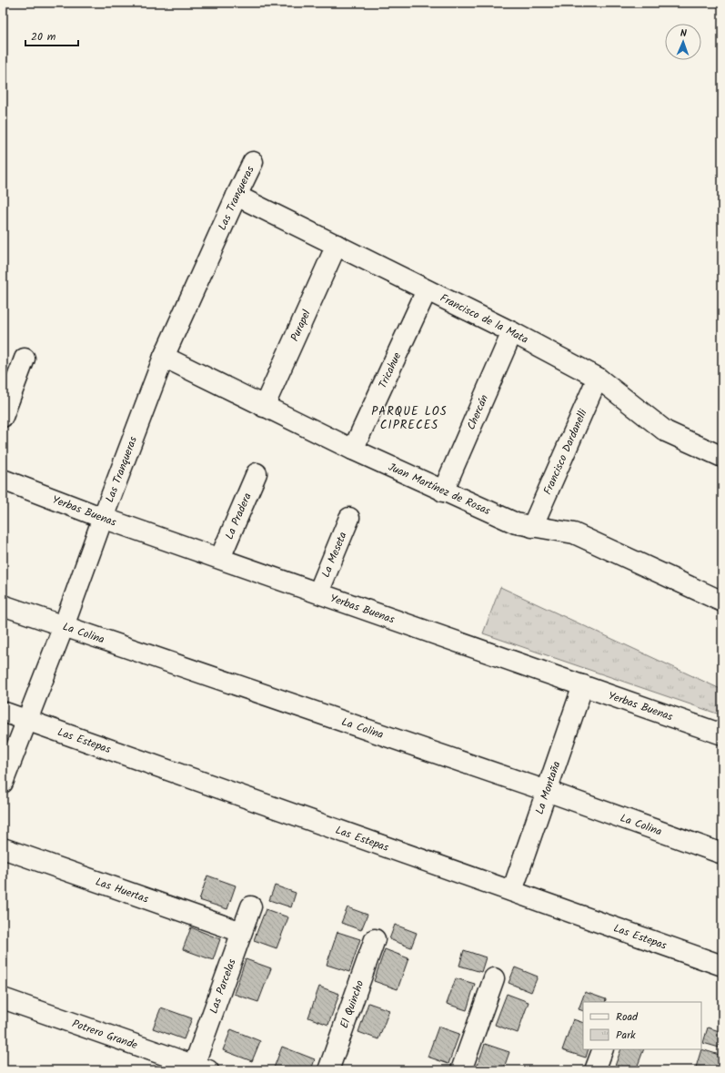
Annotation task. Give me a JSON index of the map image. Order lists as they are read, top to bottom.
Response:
{
  "streets": {
    "street": [
      "Las Tranqueras",
      "Francisco de la Mata",
      "Purapel",
      "Tricahue",
      "Chercán",
      "Francisco Dardanelli",
      "Juan Martínez de Rosas",
      "Yerbas Buenas",
      "La Pradera",
      "La Meseta",
      "La Colina",
      "Las Estepas",
      "La Montaña",
      "Las Huertas",
      "Las Parcelas",
      "El Quincho",
      "Potrero Grande"
    ]
  },
  "crossings": [
    ["Las Tranqueras", "Francisco de la Mata"],
    ["Las Tranqueras", "Juan Martínez de Rosas"],
    ["Las Tranqueras", "Yerbas Buenas"],
    ["Las Tranqueras", "La Colina"],
    ["Las Tranqueras", "Las Estepas"],
    ["Francisco de la Mata", "Purapel"],
    ["Francisco de la Mata", "Tricahue"],
    ["Francisco de la Mata", "Chercán"],
    ["Francisco de la Mata", "Francisco Dardanelli"],
    ["Purapel", "Juan Martínez de Rosas"],
    ["Tricahue", "Juan Martínez de Rosas"],
    ["Chercán", "Juan Martínez de Rosas"],
    ["Francisco Dardanelli", "Juan Martínez de Rosas"],
    ["Yerbas Buenas", "La Pradera"],
    ["Yerbas Buenas", "La Meseta"],
    ["Yerbas Buenas", "La Montaña"],
    ["La Colina", "La Montaña"],
    ["Las Estepas", "La Montaña"],
    ["Las Huertas", "Las Parcelas"],
    ["Las Parcelas", "Potrero Grande"]
  ],
  "districts": ["PARQUE LOS CIPRECES"],
  "legend": ["Road", "Park"],
  "scale_bar": "20 m",
  "north": "top"
}
